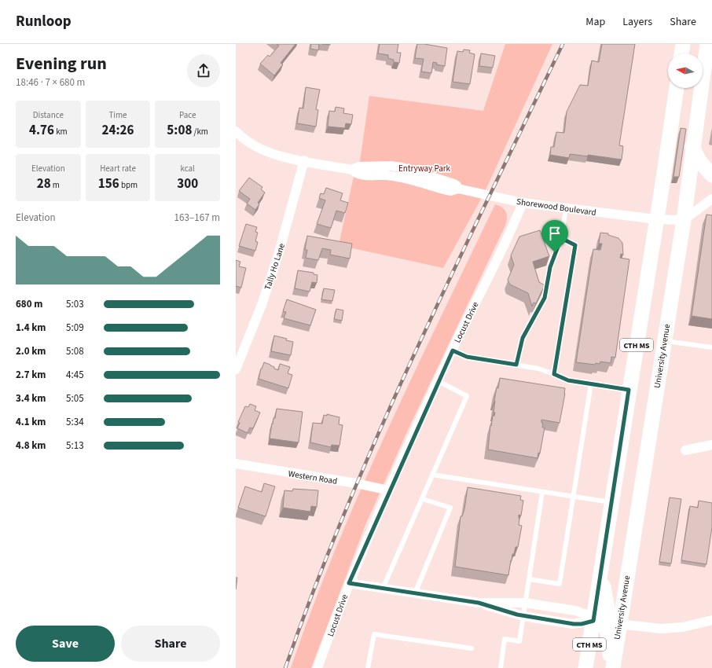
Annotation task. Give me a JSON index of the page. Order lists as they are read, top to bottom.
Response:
{
  "streets": {
    "main road": ["CTH MS", "University Avenue"],
    "street": [
      "Shorewood Boulevard",
      "Tally Ho Lane",
      "Locust Drive",
      "Western Road"
    ]
  },
  "crossings": [
    ["Shorewood Boulevard", "Tally Ho Lane"],
    ["Shorewood Boulevard", "Locust Drive"],
    ["Shorewood Boulevard", "CTH MS"],
    ["Shorewood Boulevard", "University Avenue"],
    ["Locust Drive", "Western Road"]
  ],
  "parks": ["Entryway Park"],
  "north": "left",
  "page": {
    "header": "Runloop",
    "nav": ["Map", "Layers", "Share"],
    "heading": ["Evening run", "18:46 · 7 × 680 m"],
    "stats": [
      ["Distance", "4.76 km"],
      ["Time", "24:26"],
      ["Pace", "5:08 /km"],
      ["Elevation", "28 m"],
      ["Heart rate", "156 bpm"],
      ["kcal", "300"]
    ],
    "chart": ["Elevation", "163–167 m"],
    "list": [
      {
        "name": "680 m",
        "note": "5:03"
      },
      {
        "name": "1.4 km",
        "note": "5:09"
      },
      {
        "name": "2.0 km",
        "note": "5:08"
      },
      {
        "name": "2.7 km",
        "note": "4:45"
      },
      {
        "name": "3.4 km",
        "note": "5:05"
      },
      {
        "name": "4.1 km",
        "note": "5:34"
      },
      {
        "name": "4.8 km",
        "note": "5:13"
      }
    ],
    "buttons": ["Save", "Share"]
  }
}
